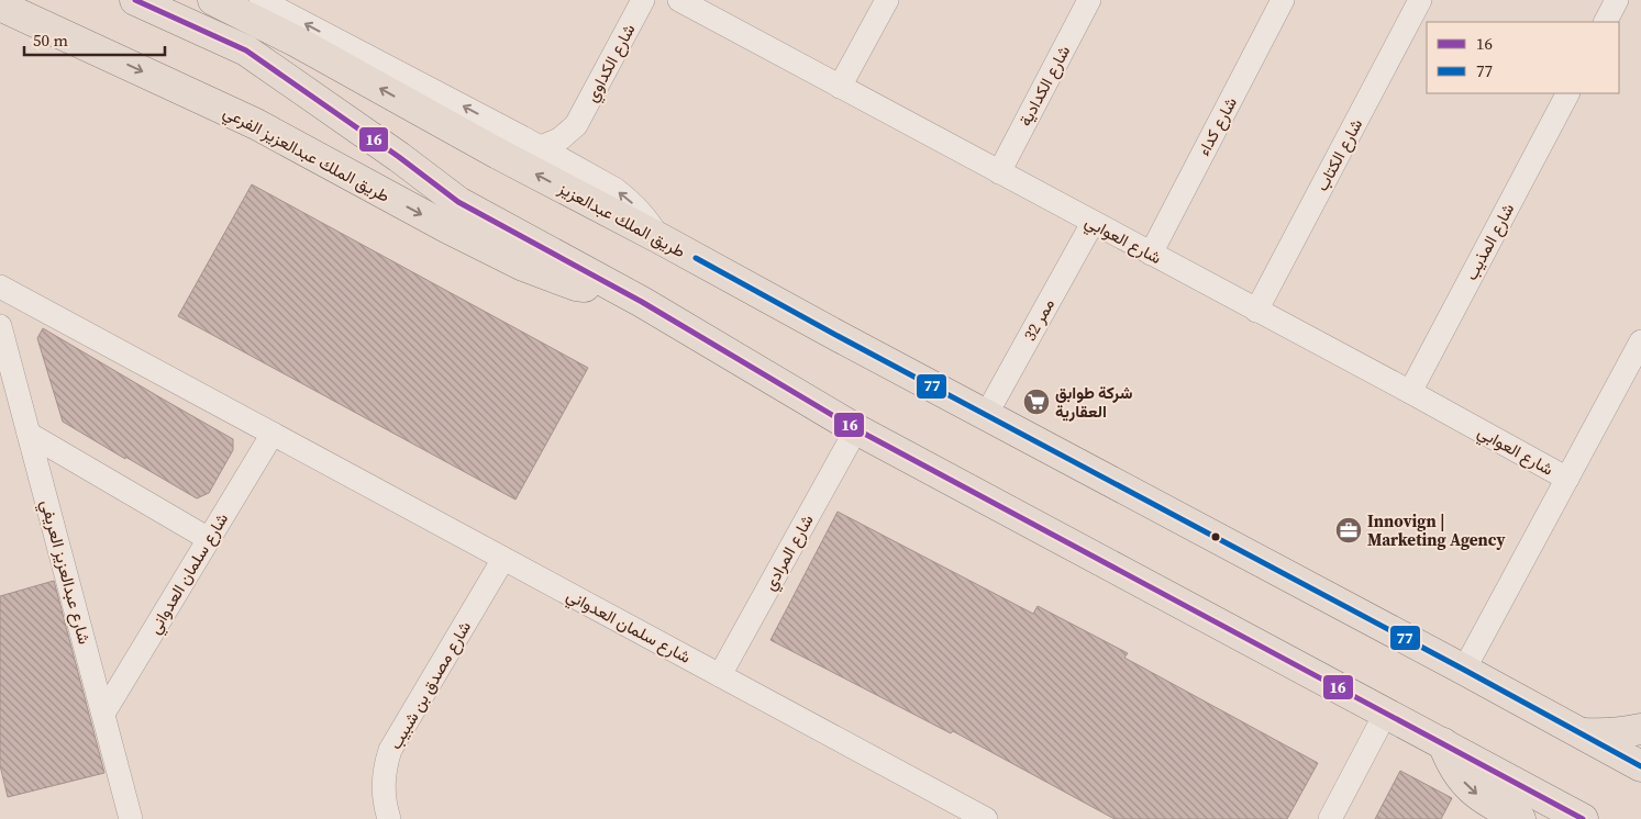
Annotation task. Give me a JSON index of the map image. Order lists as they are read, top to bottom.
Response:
{
  "streets": {
    "main road": ["طريق الملك عبدالعزيز الفرعي", "طريق الملك عبدالعزيز"],
    "street": [
      "شارع الكداوي",
      "شارع الكدادية",
      "شارع كداء",
      "شارع الكتاب",
      "شارع العوابي",
      "شارع المذيب",
      "ممر 32",
      "شارع المرادي",
      "شارع عبدالعزيز العريفي",
      "شارع سلمان العدواني",
      "شارع مصدق بن شبيب"
    ]
  },
  "crossings": [
    ["شارع الكدادية", "شارع العوابي"],
    ["شارع كداء", "شارع العوابي"],
    ["شارع الكتاب", "شارع العوابي"],
    ["طريق الملك عبدالعزيز", "ممر 32"],
    ["شارع العوابي", "شارع المذيب"],
    ["شارع العوابي", "ممر 32"],
    ["شارع المرادي", "شارع سلمان العدواني"],
    ["شارع عبدالعزيز العريفي", "شارع سلمان العدواني"],
    ["شارع سلمان العدواني", "شارع مصدق بن شبيب"]
  ],
  "places": {
    "supermarket": ["شركة طوابق العقارية"],
    "office": ["Innovign | Marketing Agency"]
  },
  "lines": ["transit line 16", "transit line 77"],
  "legend": ["16", "77"],
  "scale_bar": "50 m"
}
